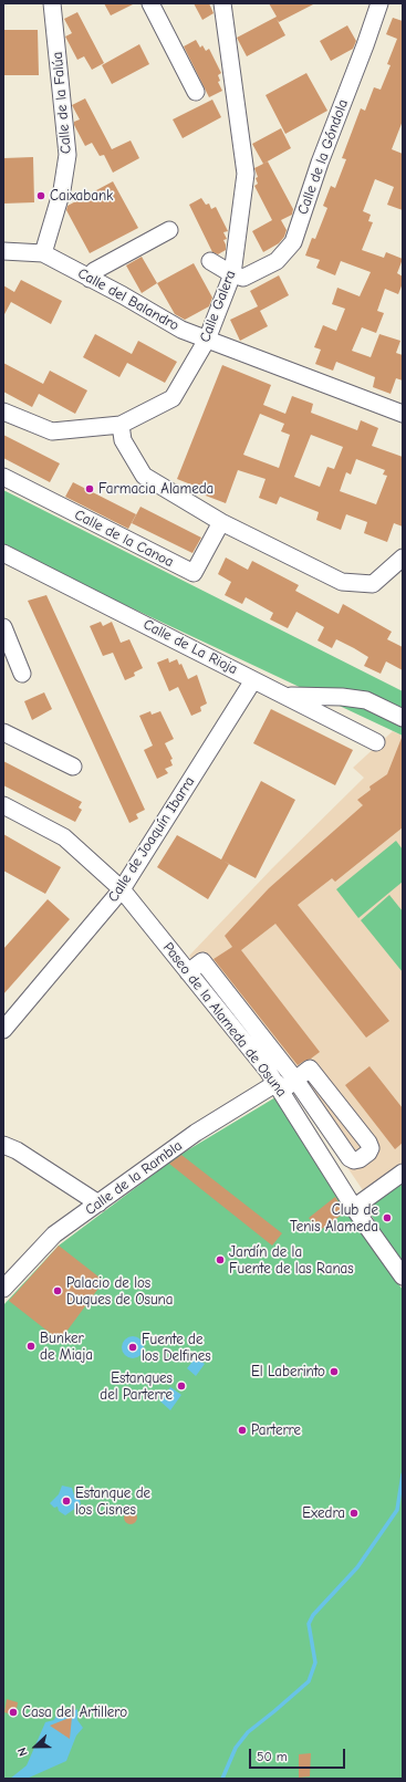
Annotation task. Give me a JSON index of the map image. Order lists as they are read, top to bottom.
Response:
{
  "streets": {
    "street": [
      "Calle de la Falúa",
      "Calle de la Góndola",
      "Calle del Balandro",
      "Calle Galera",
      "Calle de la Canoa",
      "Calle de La Rioja",
      "Calle de Joaquín Ibarra",
      "Paseo de la Alameda de Osuna",
      "Calle de la Rambla"
    ]
  },
  "crossings": [
    ["Calle de la Falúa", "Calle del Balandro"],
    ["Calle de la Góndola", "Calle Galera"],
    ["Calle del Balandro", "Calle Galera"],
    ["Calle de La Rioja", "Calle de Joaquín Ibarra"],
    ["Calle de Joaquín Ibarra", "Paseo de la Alameda de Osuna"],
    ["Paseo de la Alameda de Osuna", "Calle de la Rambla"]
  ],
  "places": [
    "Caixabank",
    "Farmacia Alameda",
    "Club de Tenis Alameda",
    "Jardín de la Fuente de las Ranas",
    "Palacio de los Duques de Osuna",
    "Bunker de Miaja",
    "Fuente de los Delfines",
    "El Laberinto",
    "Estanques del Parterre",
    "Parterre",
    "Estanque de los Cisnes",
    "Exedra",
    "Casa del Artillero"
  ],
  "scale_bar": "50 m",
  "north": "left"
}
